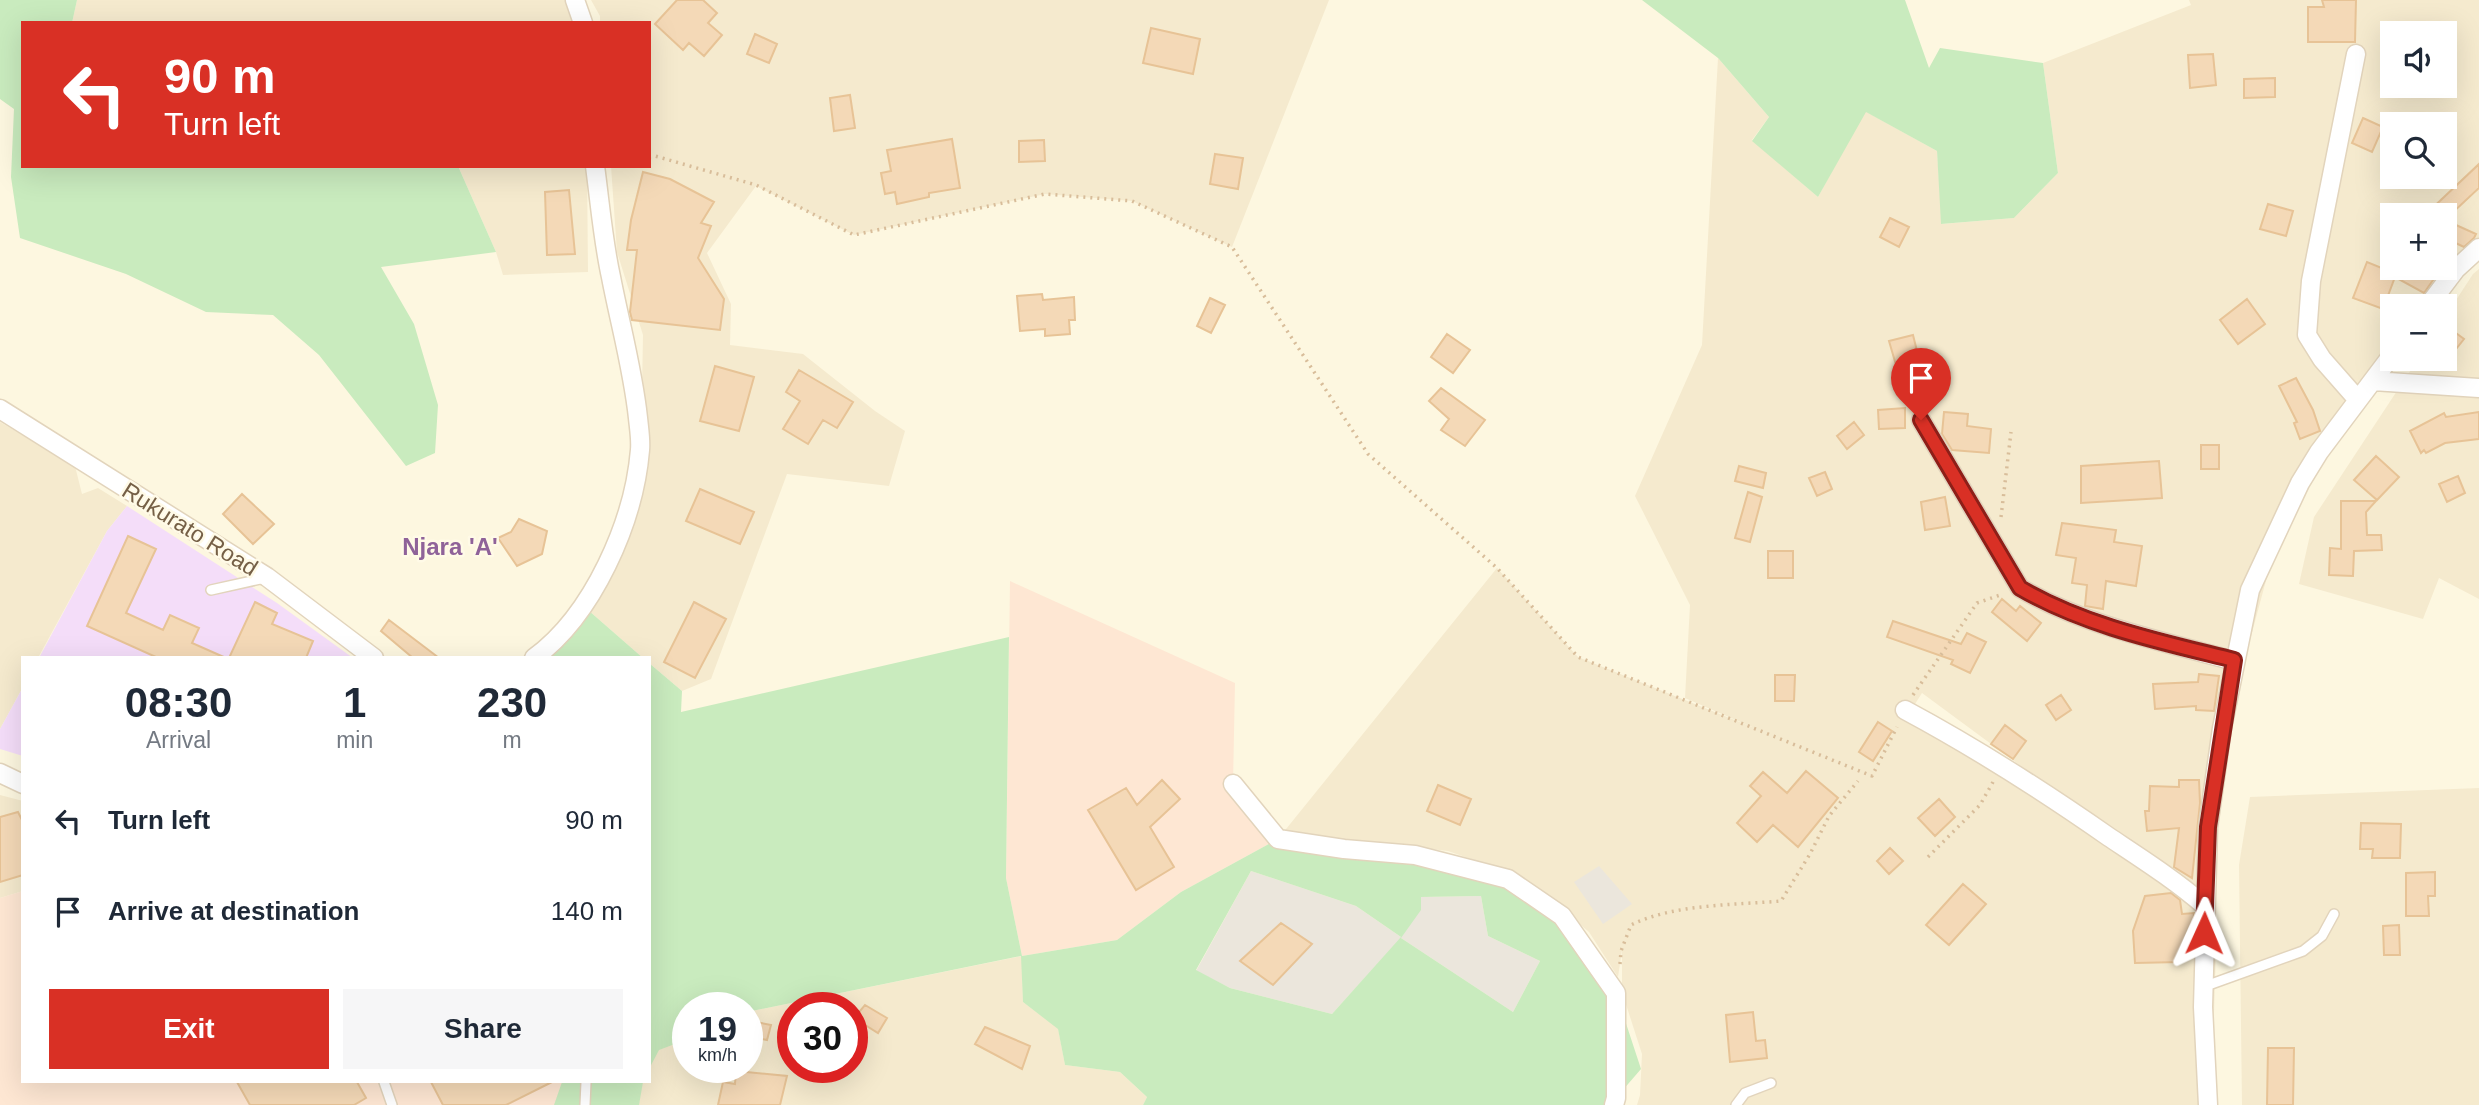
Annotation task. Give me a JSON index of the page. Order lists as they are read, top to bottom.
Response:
{
  "streets": {
    "street": ["Rukurato Road"]
  },
  "districts": ["Njara 'A'"],
  "page": {
    "map_buttons": ["+", "−"],
    "turn": ["90 m", "Turn left"],
    "eta": [
      "08:30",
      "Arrival",
      "1",
      "min",
      "230",
      "m"
    ],
    "list": [
      {
        "name": "Turn left",
        "value": "90 m"
      },
      {
        "name": "Arrive at destination",
        "value": "140 m"
      }
    ],
    "buttons": ["Exit", "Share"],
    "speed": "19 km/h",
    "limit": "30"
  }
}
